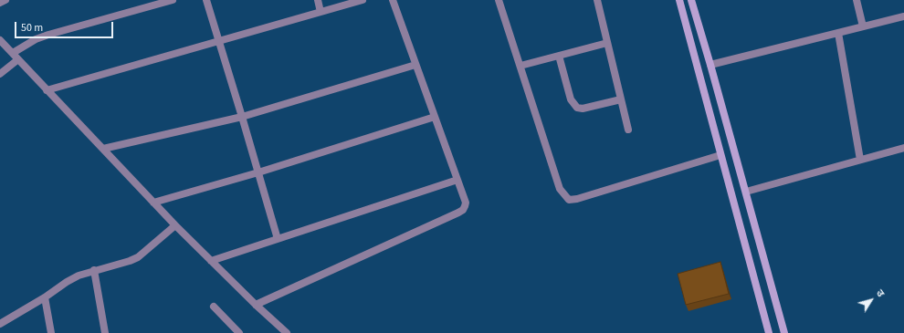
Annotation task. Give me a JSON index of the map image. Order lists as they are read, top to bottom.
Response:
{
  "scale_bar": "50 m",
  "north": "top right"
}
